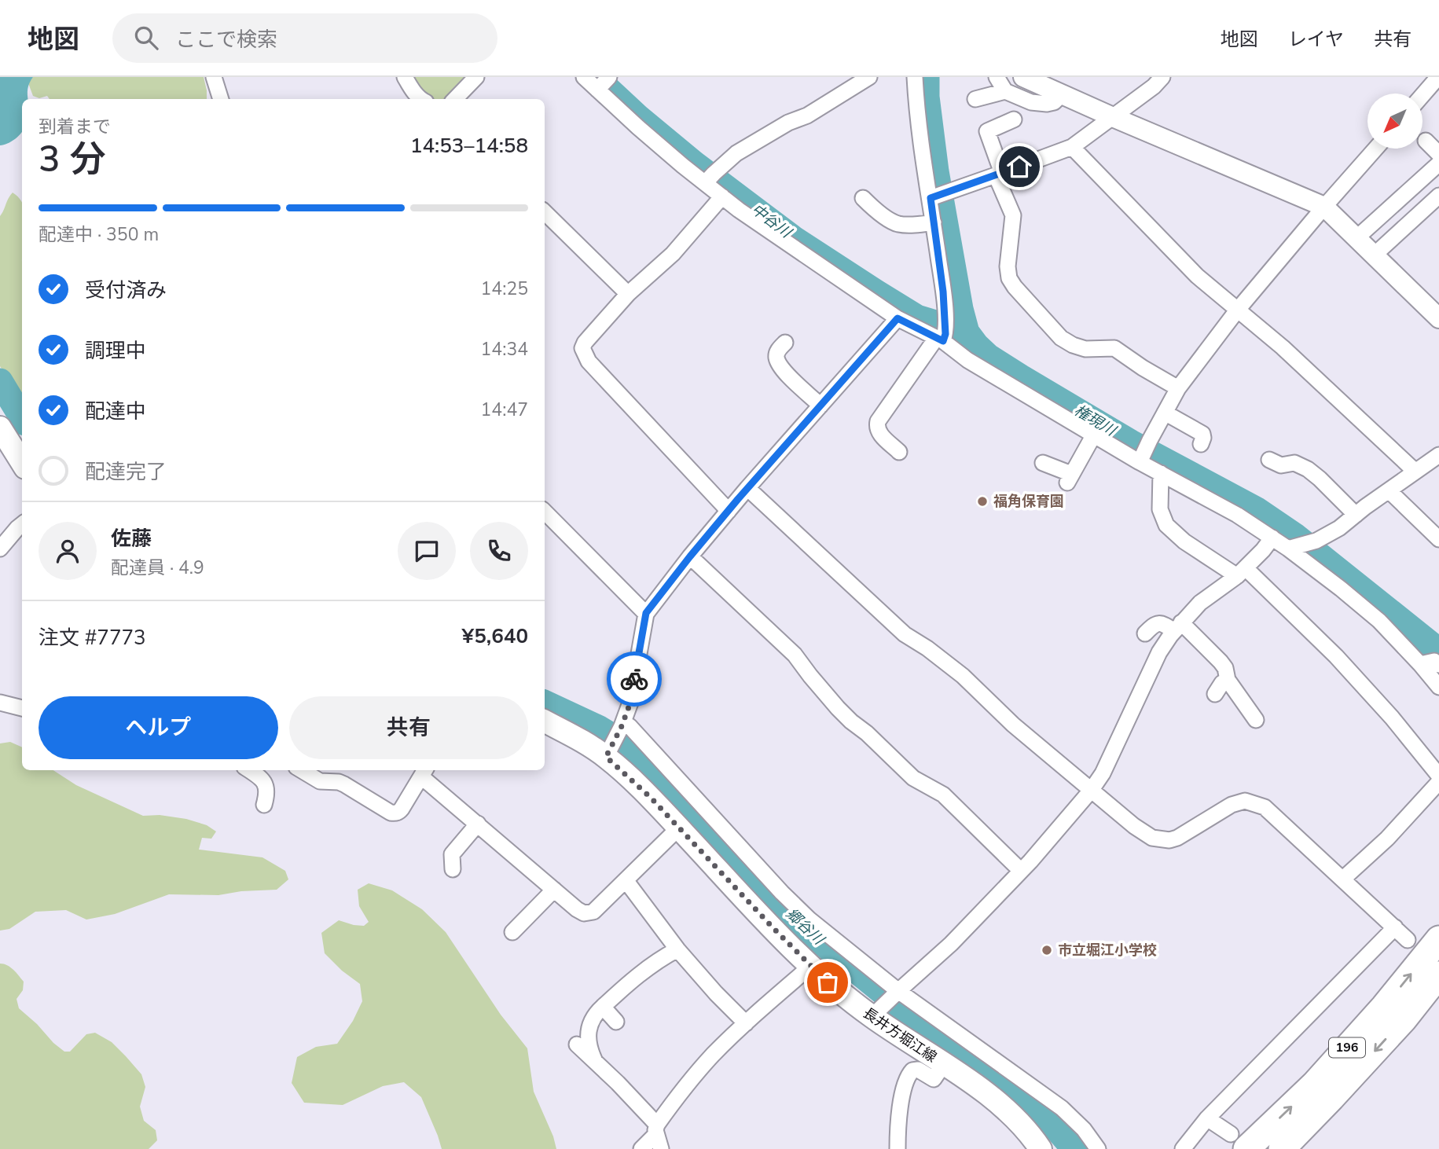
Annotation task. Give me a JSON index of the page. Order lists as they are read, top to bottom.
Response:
{
  "streets": {
    "highway": ["196"],
    "main road": ["長井方堀江線"]
  },
  "water": ["中谷川", "権現川", "郷谷川"],
  "places": ["福角保育園", "市立堀江小学校"],
  "north": "bottom left",
  "page": {
    "header": "地図",
    "search": "ここで検索",
    "nav": ["地図", "レイヤ", "共有"],
    "heading": ["3 分", "到着まで", "14:53–14:58"],
    "panel": [
      "佐藤",
      "配達員 · 4.9",
      "注文 #7773",
      "¥5,640"
    ],
    "bar": "配達中 · 350 m",
    "list": [
      ["受付済み", "14:25"],
      ["調理中", "14:34"],
      ["配達中", "14:47"],
      "配達完了"
    ],
    "buttons": ["ヘルプ", "共有"]
  }
}
